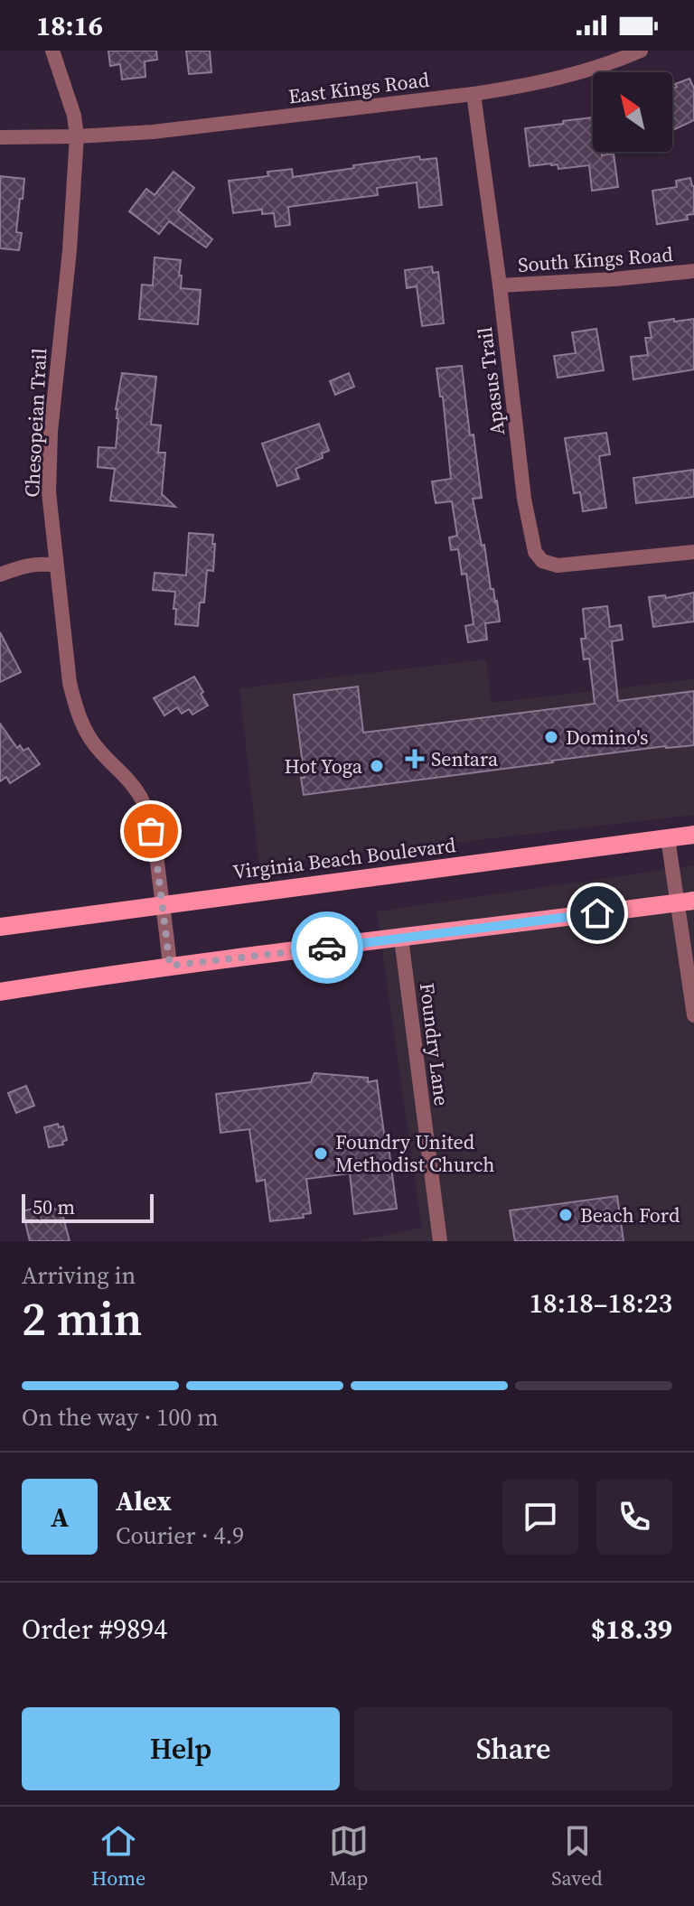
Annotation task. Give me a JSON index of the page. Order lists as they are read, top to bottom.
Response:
{
  "streets": {
    "main road": ["Virginia Beach Boulevard"],
    "street": [
      "East Kings Road",
      "South Kings Road",
      "Apasus Trail",
      "Chesopeian Trail",
      "Foundry Lane"
    ]
  },
  "crossings": [
    ["East Kings Road", "Apasus Trail"],
    ["East Kings Road", "Chesopeian Trail"],
    ["South Kings Road", "Apasus Trail"],
    ["Chesopeian Trail", "Virginia Beach Boulevard"]
  ],
  "places": {
    "other": [
      "Domino's",
      "Hot Yoga",
      "Foundry United Methodist Church",
      "Beach Ford"
    ],
    "health": ["Sentara"]
  },
  "scale_bar": "50 m",
  "north": "top left",
  "page": {
    "status": "18:16",
    "scale": "50 m",
    "heading": ["2 min", "Arriving in", "18:18–18:23"],
    "panel": [
      "Alex",
      "Courier · 4.9",
      "Order #9894",
      "$18.39"
    ],
    "bar": "On the way · 100 m",
    "round": "A",
    "buttons": ["Help", "Share"],
    "tabs": ["Home", "Map", "Saved"]
  }
}
